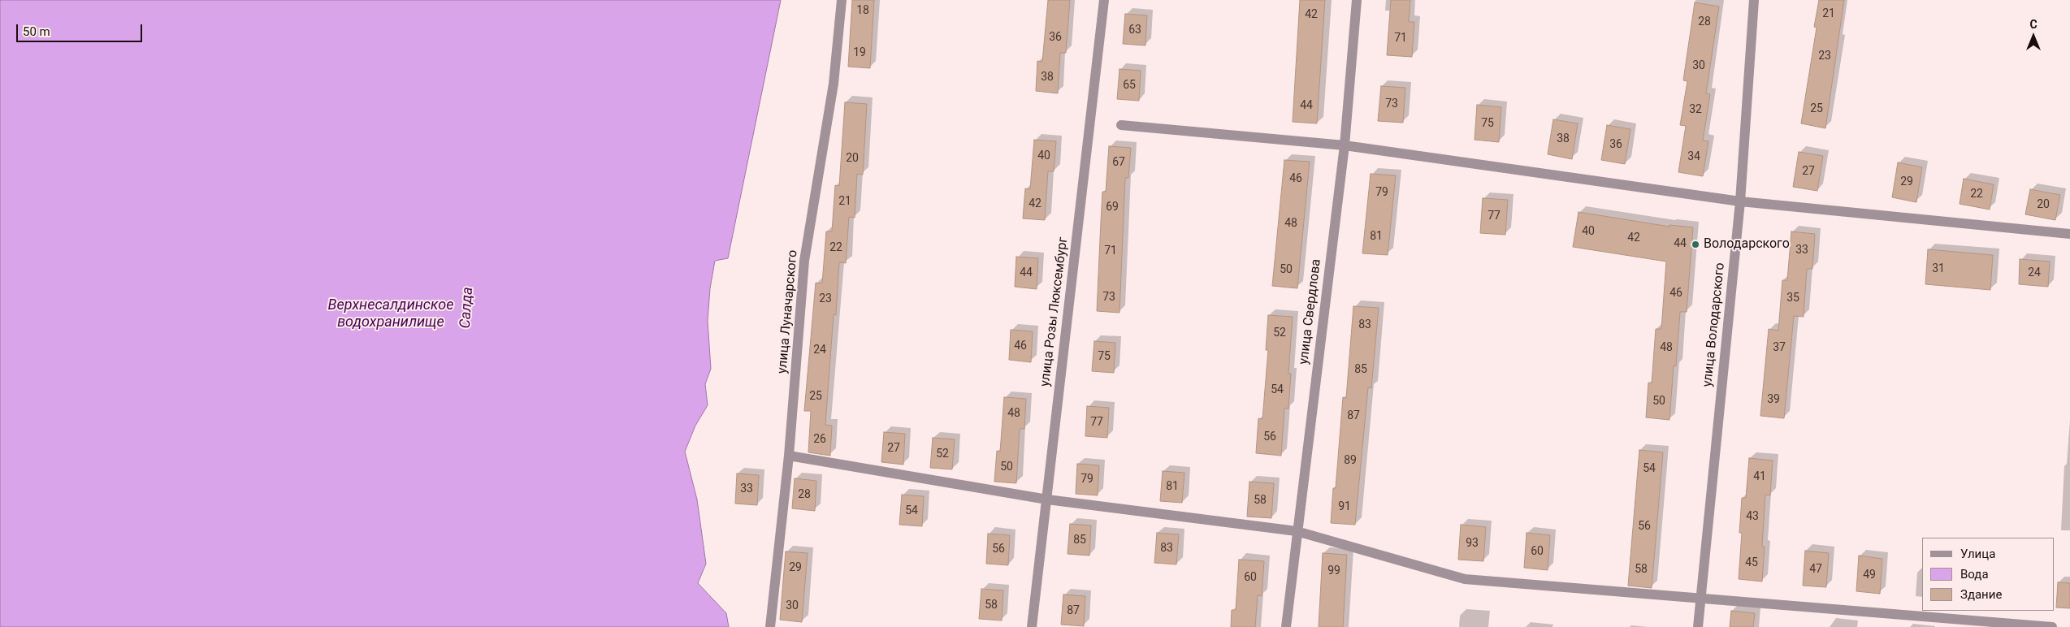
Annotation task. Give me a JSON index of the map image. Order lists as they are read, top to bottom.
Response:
{
  "streets": {
    "street": [
      "улица Луначарского",
      "улица Розы Люксембург",
      "улица Свердлова",
      "улица Володарского"
    ]
  },
  "water": ["Верхнесалдинское водохранилище", "Салда"],
  "places": ["Володарского"],
  "house_numbers": [
    "18",
    "21",
    "42",
    "28",
    "63",
    "36",
    "71",
    "19",
    "23",
    "30",
    "38",
    "65",
    "73",
    "44",
    "25",
    "32",
    "75",
    "38",
    "36",
    "40",
    "34",
    "20",
    "67",
    "27",
    "46",
    "29",
    "79",
    "22",
    "21",
    "42",
    "20",
    "69",
    "77",
    "48",
    "40",
    "81",
    "42",
    "44",
    "22",
    "33",
    "71",
    "31",
    "50",
    "44",
    "24",
    "46",
    "73",
    "35",
    "23",
    "83",
    "52",
    "46",
    "48",
    "37",
    "24",
    "75",
    "85",
    "54",
    "25",
    "39",
    "50",
    "48",
    "87",
    "77",
    "56",
    "26",
    "27",
    "52",
    "89",
    "50",
    "54",
    "41",
    "79",
    "81",
    "33",
    "28",
    "58",
    "91",
    "54",
    "43",
    "56",
    "85",
    "93",
    "83",
    "56",
    "60",
    "45",
    "29",
    "58",
    "47",
    "99",
    "49",
    "60",
    "58",
    "30",
    "87"
  ],
  "legend": ["Улица", "Вода", "Здание"],
  "scale_bar": "50 m",
  "north": "top"
}
